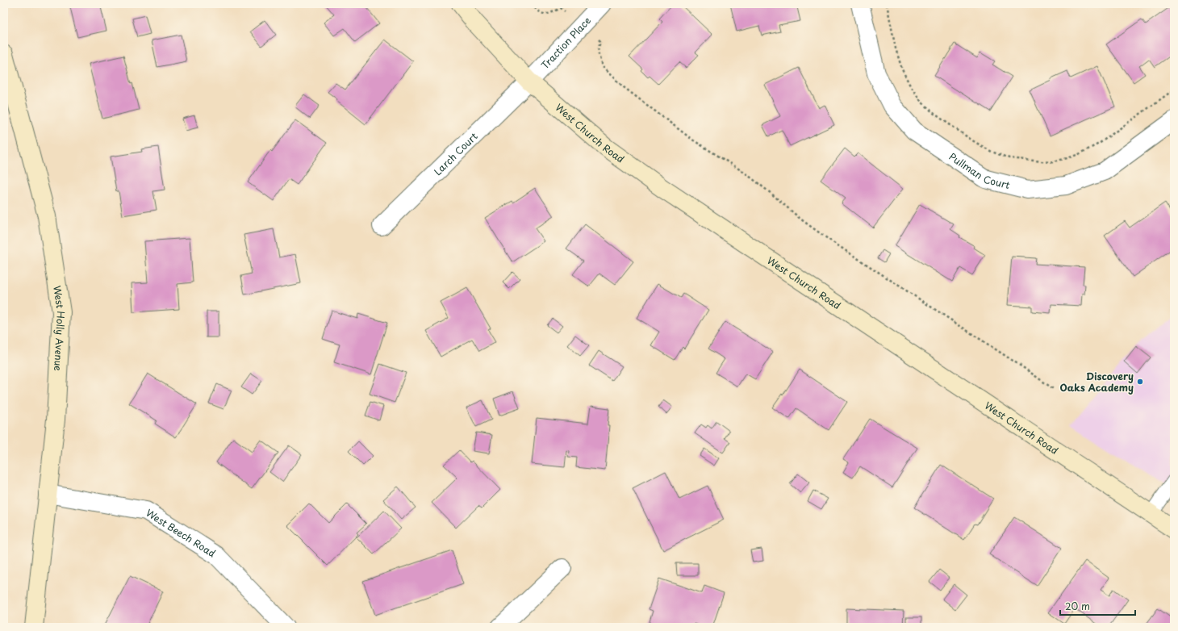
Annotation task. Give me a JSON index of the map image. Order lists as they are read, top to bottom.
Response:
{
  "streets": {
    "main road": ["West Church Road", "West Holly Avenue"],
    "street": [
      "Traction Place",
      "Larch Court",
      "Pullman Court",
      "West Beech Road"
    ]
  },
  "crossings": [
    ["Traction Place", "West Church Road"],
    ["Traction Place", "Larch Court"],
    ["West Church Road", "Larch Court"],
    ["West Holly Avenue", "West Beech Road"]
  ],
  "places": ["Discovery Oaks Academy"],
  "scale_bar": "20 m"
}
